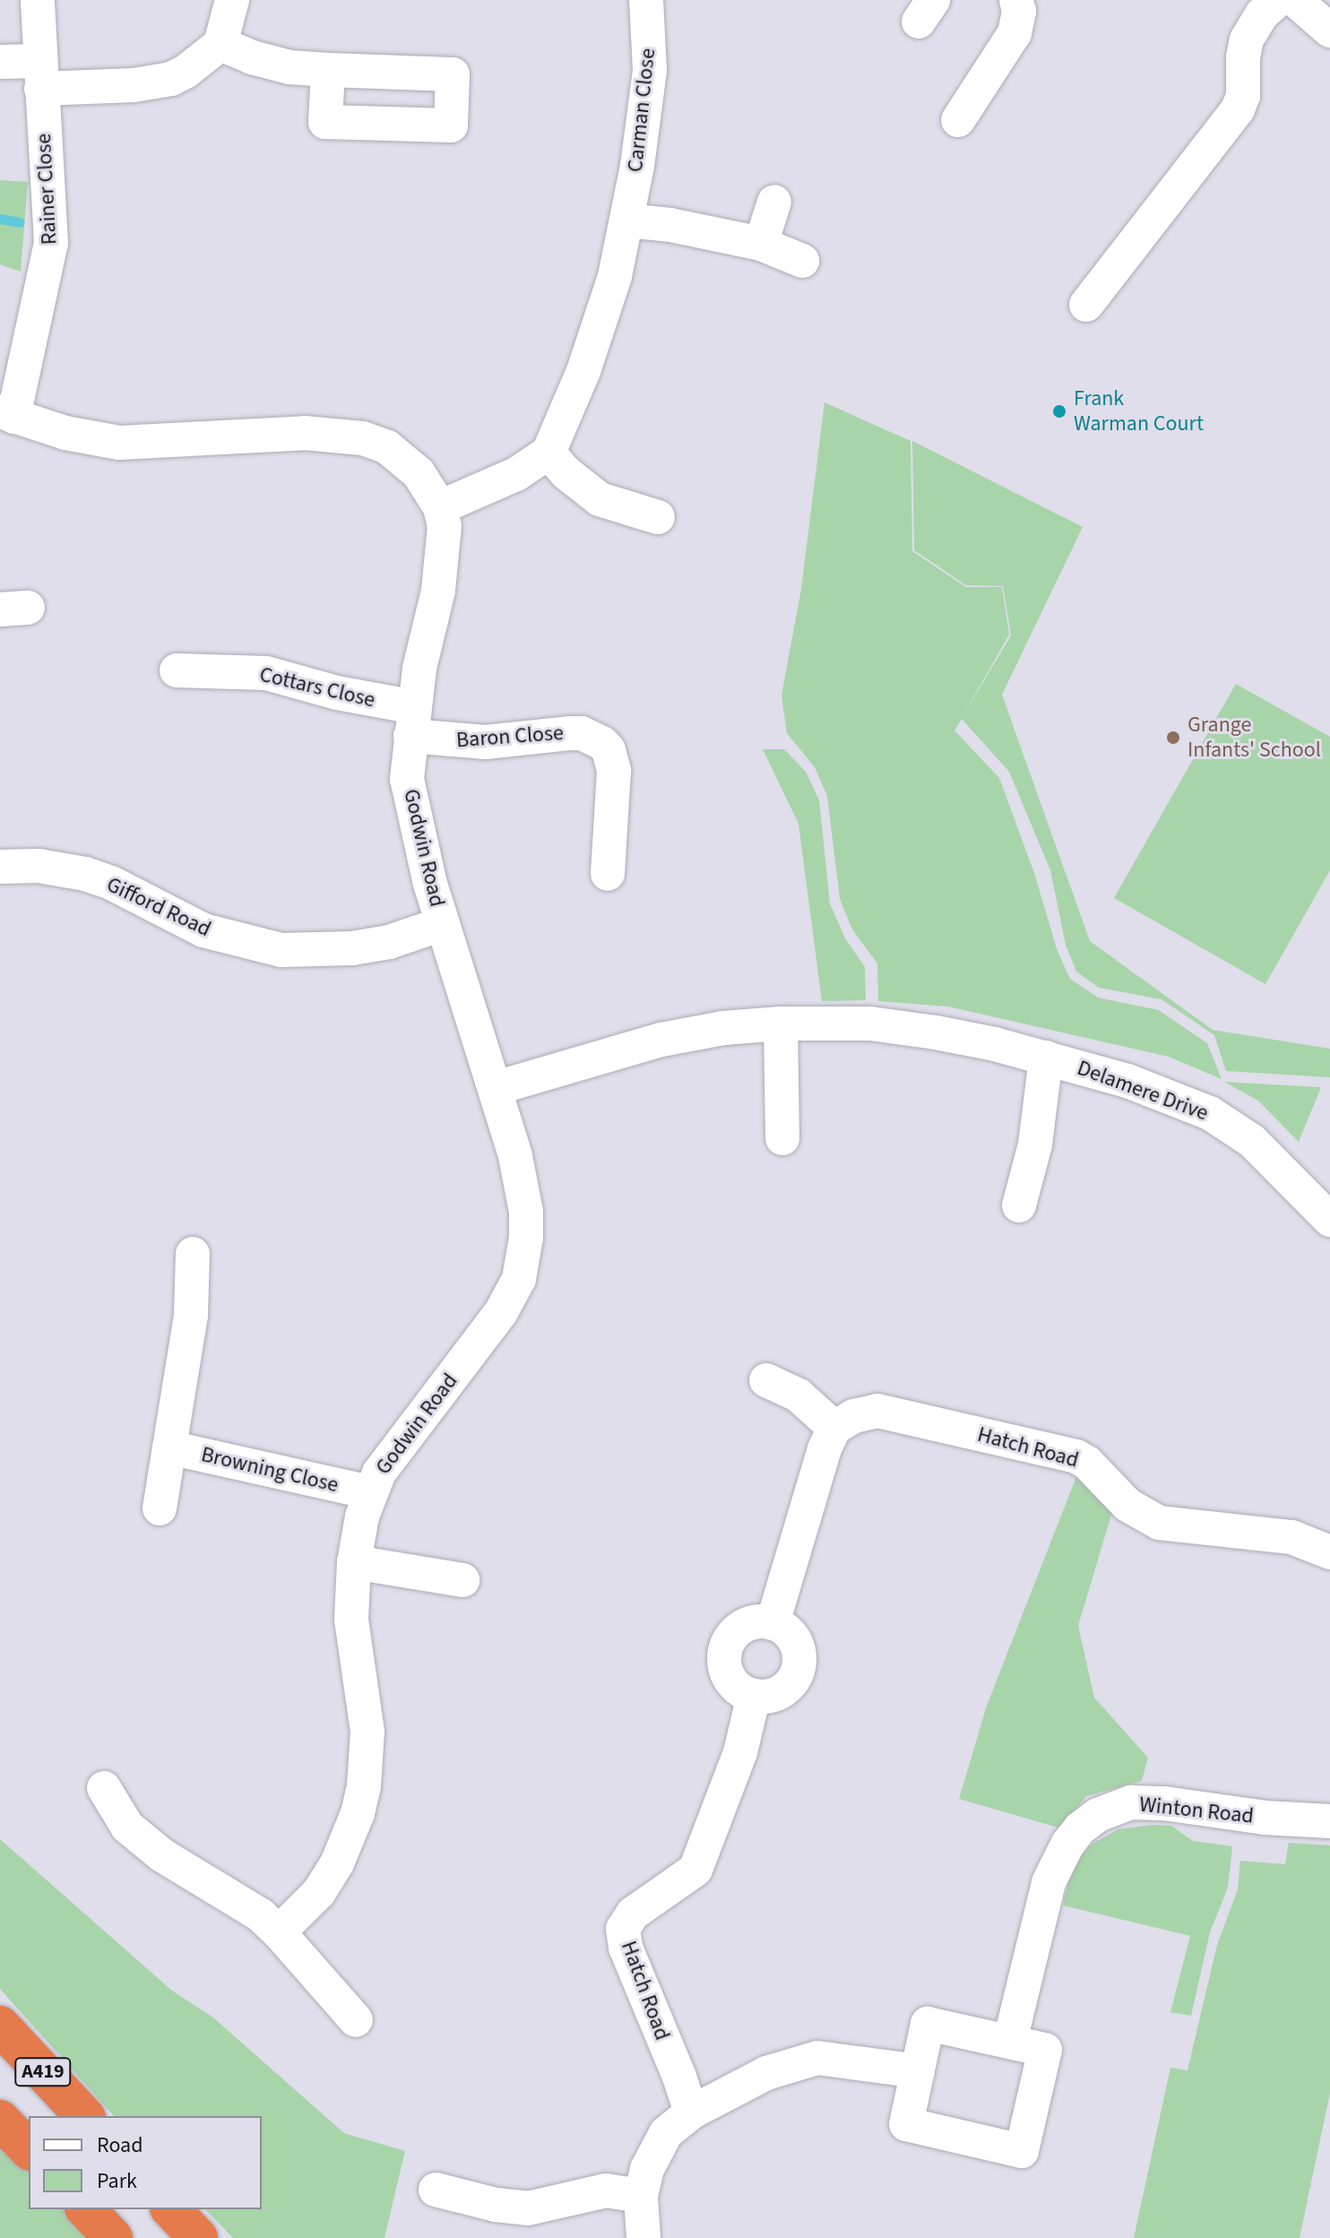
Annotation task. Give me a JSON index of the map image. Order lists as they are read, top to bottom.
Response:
{
  "streets": {
    "highway": ["A419"],
    "street": [
      "Carman Close",
      "Rainer Close",
      "Cottars Close",
      "Baron Close",
      "Godwin Road",
      "Gifford Road",
      "Delamere Drive",
      "Hatch Road",
      "Browning Close",
      "Winton Road"
    ]
  },
  "crossings": [
    ["Rainer Close", "Godwin Road"],
    ["Cottars Close", "Baron Close"],
    ["Cottars Close", "Godwin Road"],
    ["Baron Close", "Godwin Road"],
    ["Godwin Road", "Gifford Road"],
    ["Godwin Road", "Delamere Drive"],
    ["Godwin Road", "Browning Close"]
  ],
  "places": ["Frank Warman Court", "Grange Infants' School"],
  "legend": ["Road", "Park"]
}
